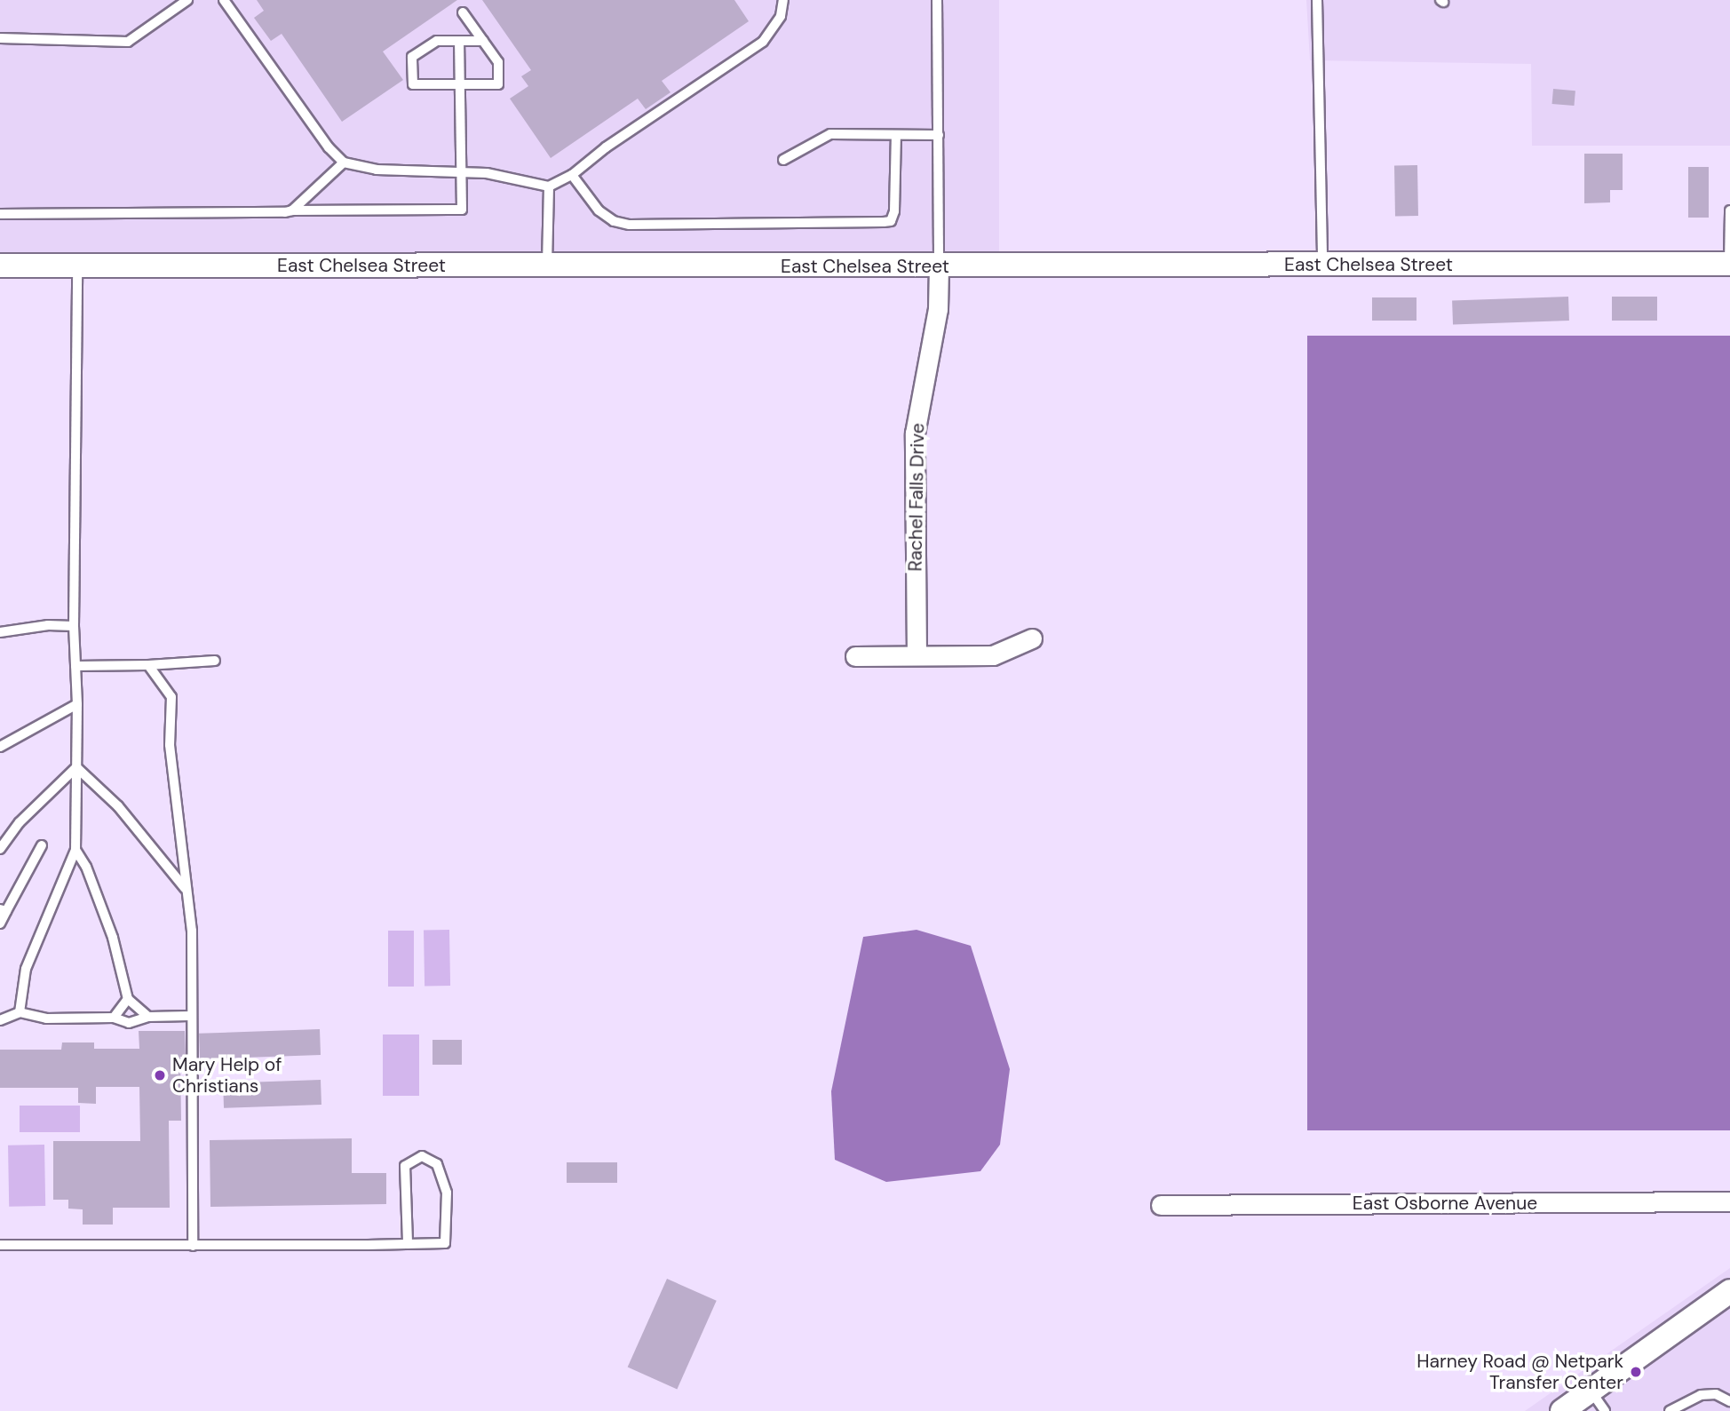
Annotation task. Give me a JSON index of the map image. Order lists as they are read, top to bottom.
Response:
{
  "streets": {
    "street": ["East Chelsea Street", "Rachel Falls Drive", "East Osborne Avenue"]
  },
  "crossings": [
    ["East Chelsea Street", "Rachel Falls Drive"]
  ],
  "places": ["Mary Help of Christians", "Harney Road @ Netpark Transfer Center"]
}
